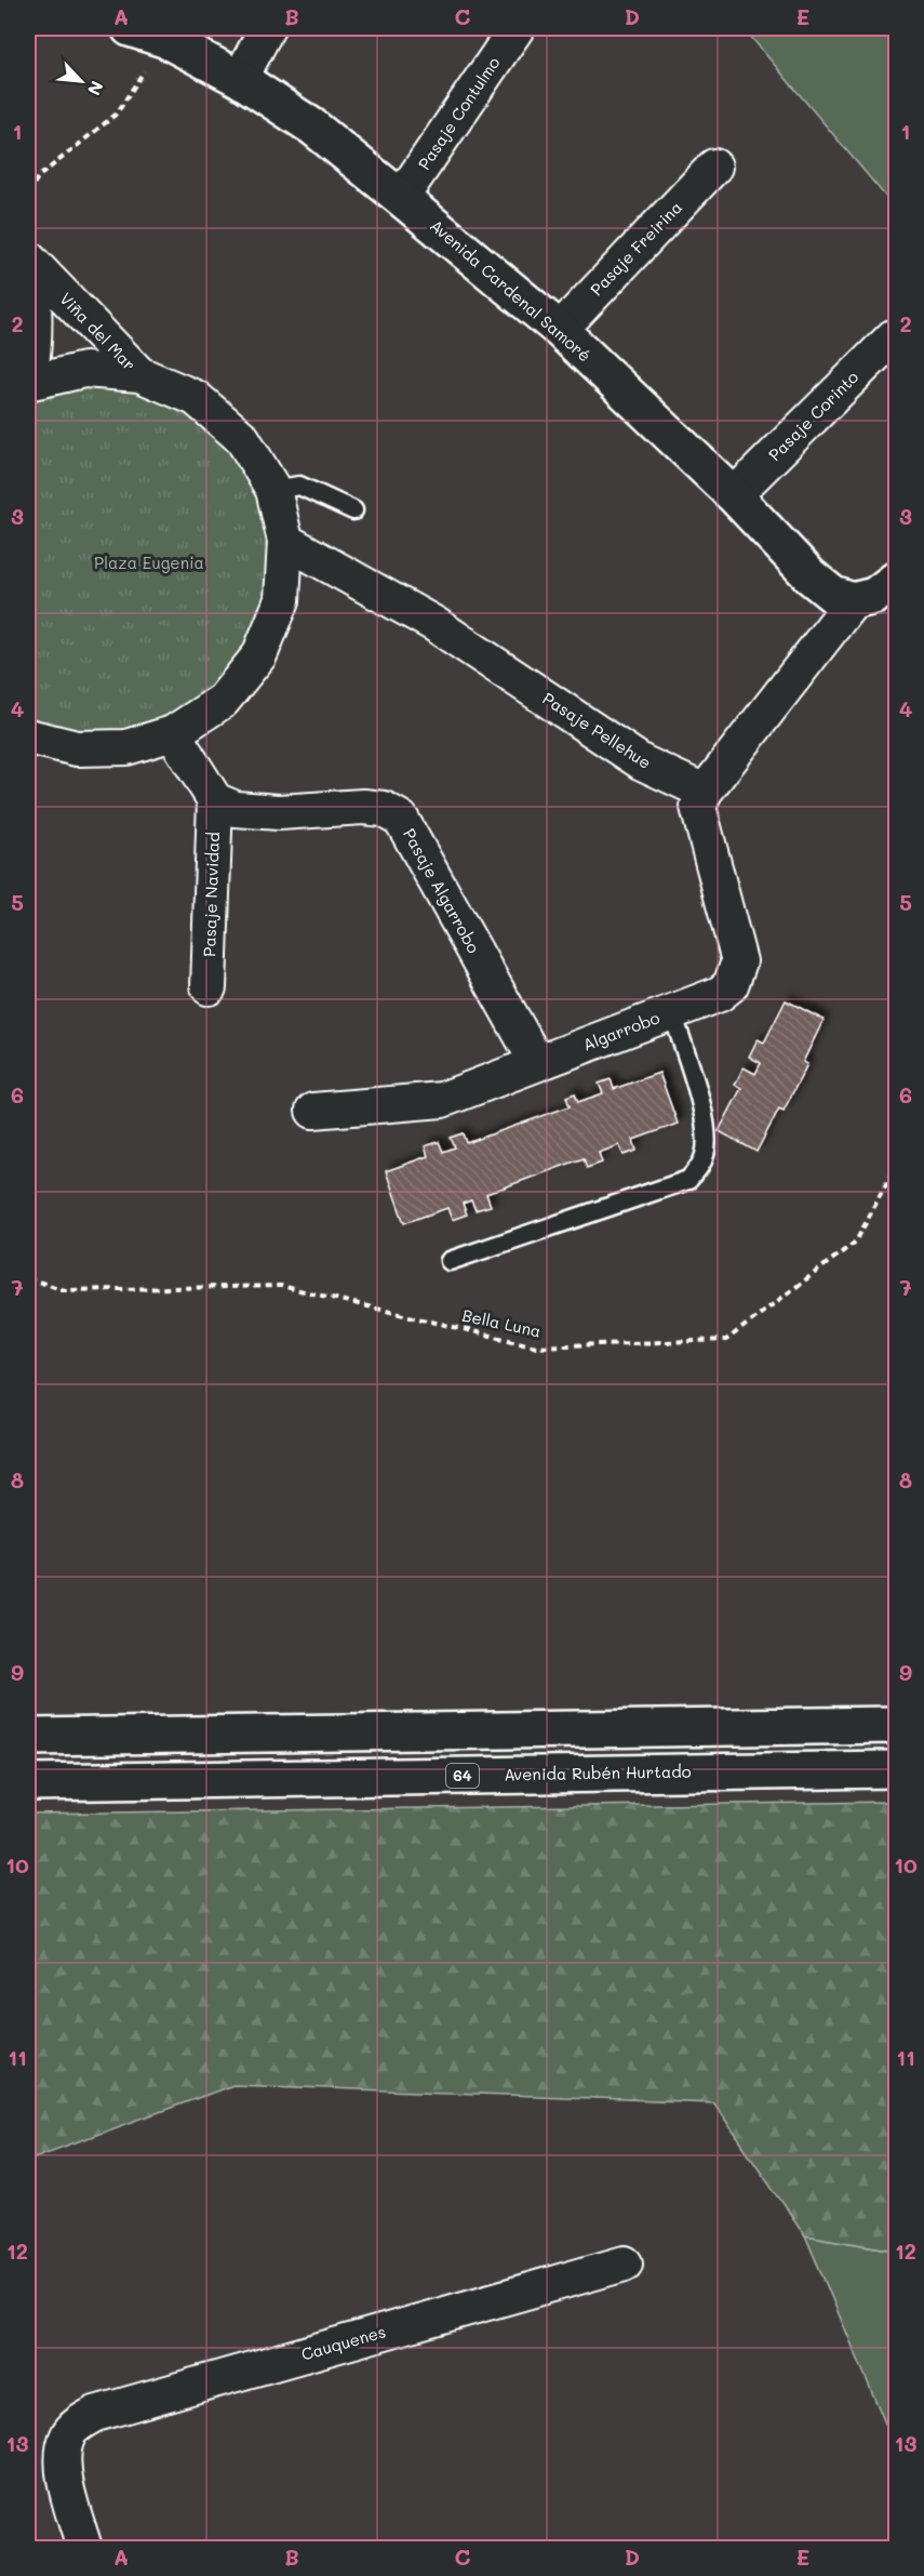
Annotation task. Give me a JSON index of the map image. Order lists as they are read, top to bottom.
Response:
{
  "streets": {
    "main road": ["Avenida Cardenal Samoré", "Avenida Rubén Hurtado", "64"],
    "street": [
      "Pasaje Contulmo",
      "Pasaje Freirina",
      "Viña del Mar",
      "Pasaje Corinto",
      "Pasaje Pellehue",
      "Pasaje Algarrobo",
      "Pasaje Navidad",
      "Algarrobo",
      "Cauquenes"
    ],
    "path": ["Bella Luna"]
  },
  "crossings": [
    ["Pasaje Contulmo", "Avenida Cardenal Samoré"],
    ["Pasaje Freirina", "Avenida Cardenal Samoré"],
    ["Avenida Cardenal Samoré", "Pasaje Corinto"],
    ["Pasaje Pellehue", "Algarrobo"],
    ["Pasaje Algarrobo", "Pasaje Navidad"],
    ["Pasaje Algarrobo", "Algarrobo"]
  ],
  "parks": ["Plaza Eugenia"],
  "north": "bottom right",
  "grid": {
    "columns": [
      "A",
      "B",
      "C",
      "D",
      "E"
    ],
    "rows": [
      "1",
      "2",
      "3",
      "4",
      "5",
      "6",
      "7",
      "8",
      "9",
      "10",
      "11",
      "12",
      "13"
    ]
  }
}
